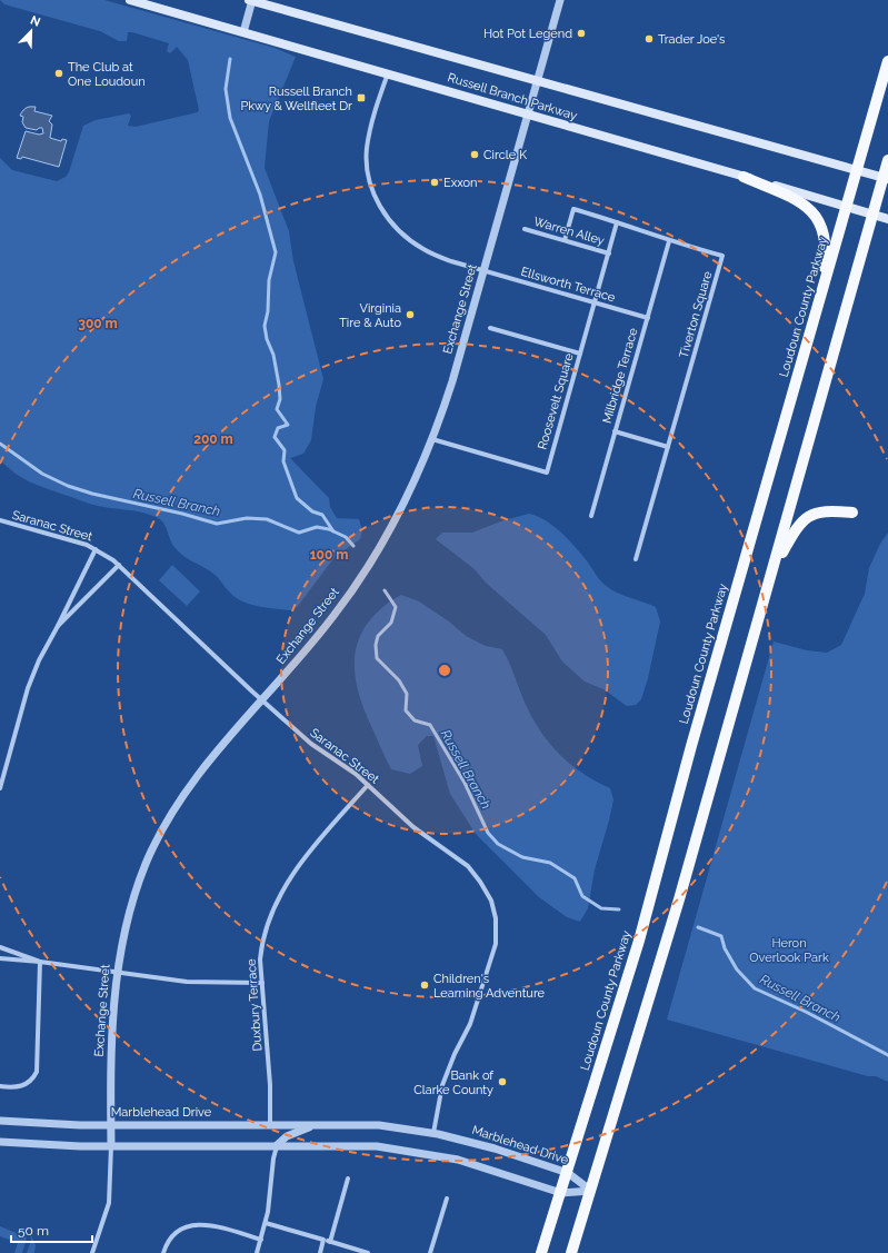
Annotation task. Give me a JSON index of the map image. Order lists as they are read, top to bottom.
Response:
{
  "streets": {
    "main road": ["Russell Branch Parkway", "Loudoun County Parkway"],
    "street": [
      "Warren Alley",
      "Ellsworth Terrace",
      "Exchange Street",
      "Tiverton Square",
      "Milbridge Terrace",
      "Roosevelt Square",
      "Saranac Street",
      "Duxbury Terrace",
      "Marblehead Drive"
    ]
  },
  "crossings": [
    ["Russell Branch Parkway", "Ellsworth Terrace"],
    ["Russell Branch Parkway", "Loudoun County Parkway"],
    ["Russell Branch Parkway", "Exchange Street"],
    ["Warren Alley", "Tiverton Square"],
    ["Warren Alley", "Roosevelt Square"],
    ["Ellsworth Terrace", "Exchange Street"],
    ["Ellsworth Terrace", "Milbridge Terrace"],
    ["Ellsworth Terrace", "Roosevelt Square"],
    ["Loudoun County Parkway", "Marblehead Drive"],
    ["Exchange Street", "Roosevelt Square"],
    ["Exchange Street", "Saranac Street"],
    ["Exchange Street", "Marblehead Drive"],
    ["Tiverton Square", "Milbridge Terrace"],
    ["Tiverton Square", "Roosevelt Square"],
    ["Saranac Street", "Duxbury Terrace"],
    ["Saranac Street", "Marblehead Drive"],
    ["Duxbury Terrace", "Marblehead Drive"]
  ],
  "water": ["Russell Branch"],
  "parks": ["Heron Overlook Park"],
  "places": {
    "other": [
      "Hot Pot Legend",
      "Trader Joe's",
      "The Club at One Loudoun",
      "Circle K",
      "Exxon",
      "Virginia Tire & Auto",
      "Children's Learning Adventure",
      "Bank of Clarke County"
    ],
    "transit": ["Russell Branch Pkwy & Wellfleet Dr"]
  },
  "scale_bar": "50 m",
  "north": "top right",
  "rings": ["300 m", "200 m", "100 m"]
}
